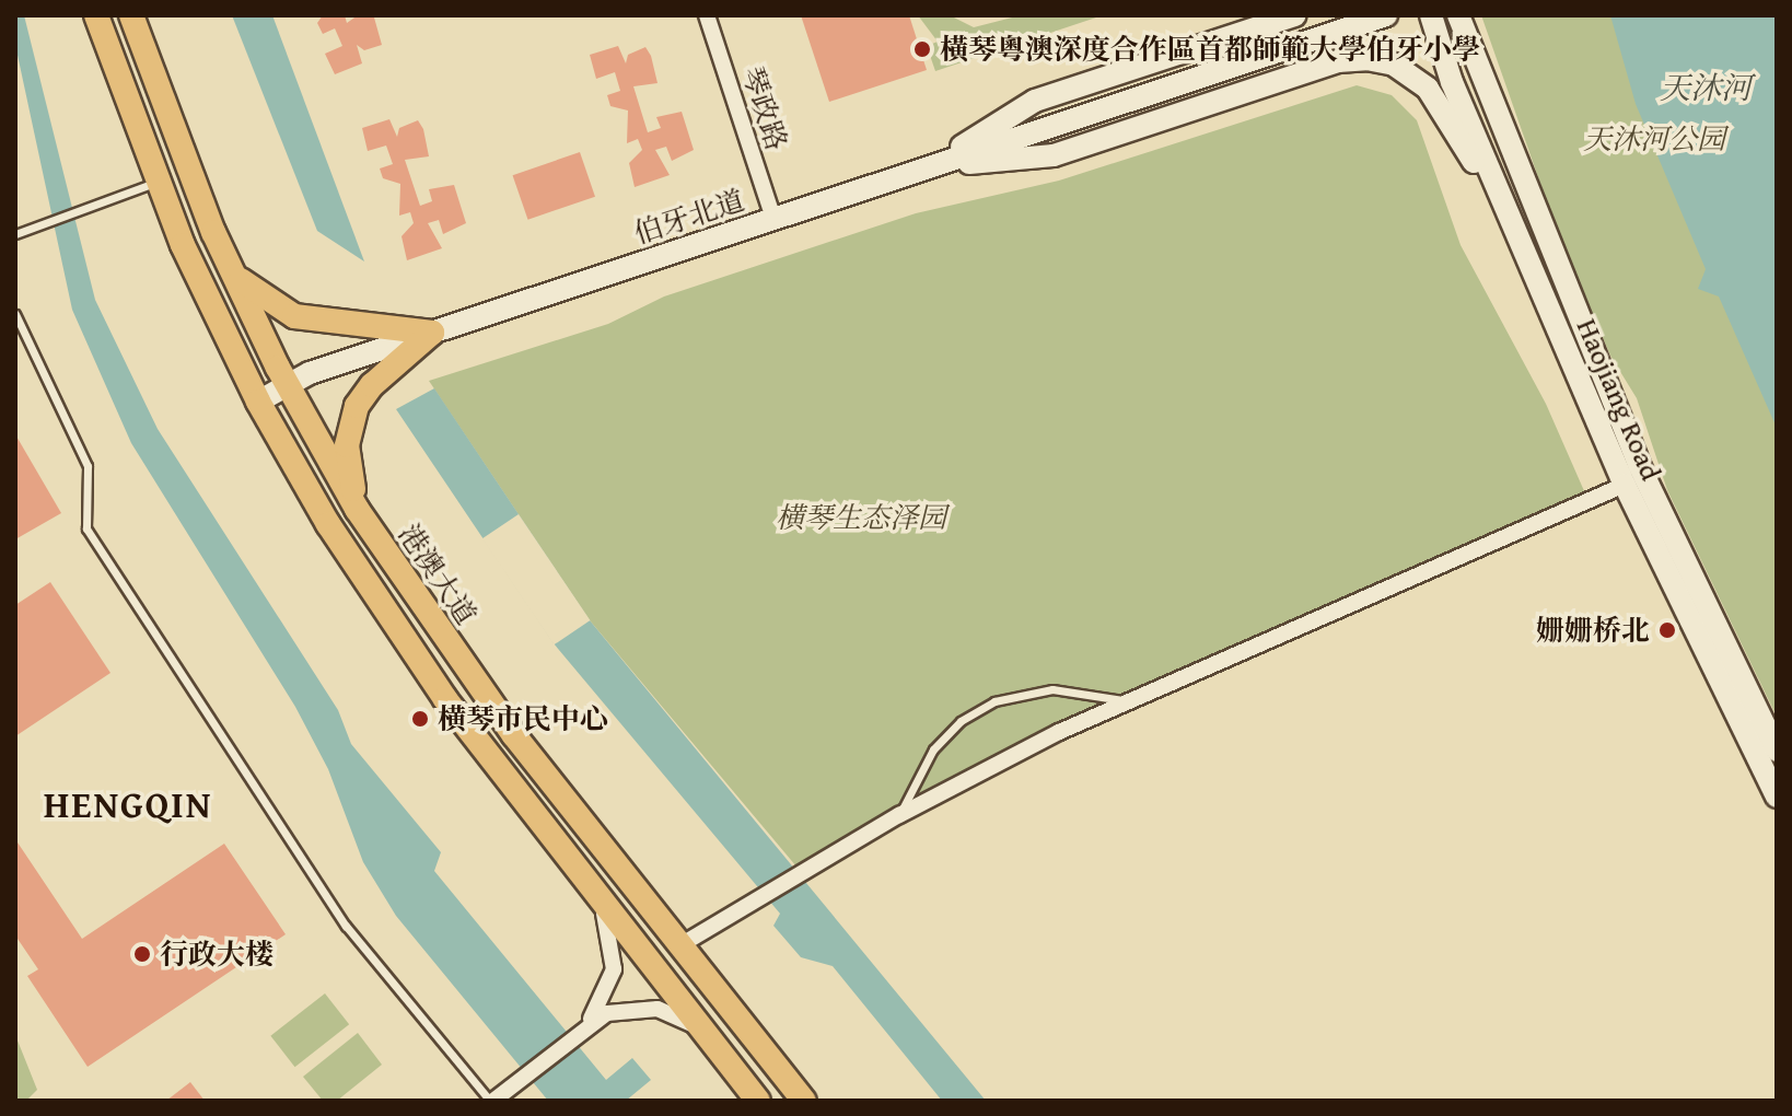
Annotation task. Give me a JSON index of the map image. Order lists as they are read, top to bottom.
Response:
{
  "streets": {
    "main road": ["伯牙北道", "Haojiang Road", "港澳大道"],
    "street": ["琴政路"]
  },
  "crossings": [
    ["琴政路", "伯牙北道"],
    ["伯牙北道", "港澳大道"]
  ],
  "districts": ["HENGQIN"],
  "water": ["天沐河"],
  "parks": ["天沐河公园", "横琴生态泽园"],
  "places": [
    "橫琴粵澳深度合作區首都師範大學伯牙小學",
    "姗姗桥北",
    "横琴市民中心",
    "行政大楼"
  ]
}
